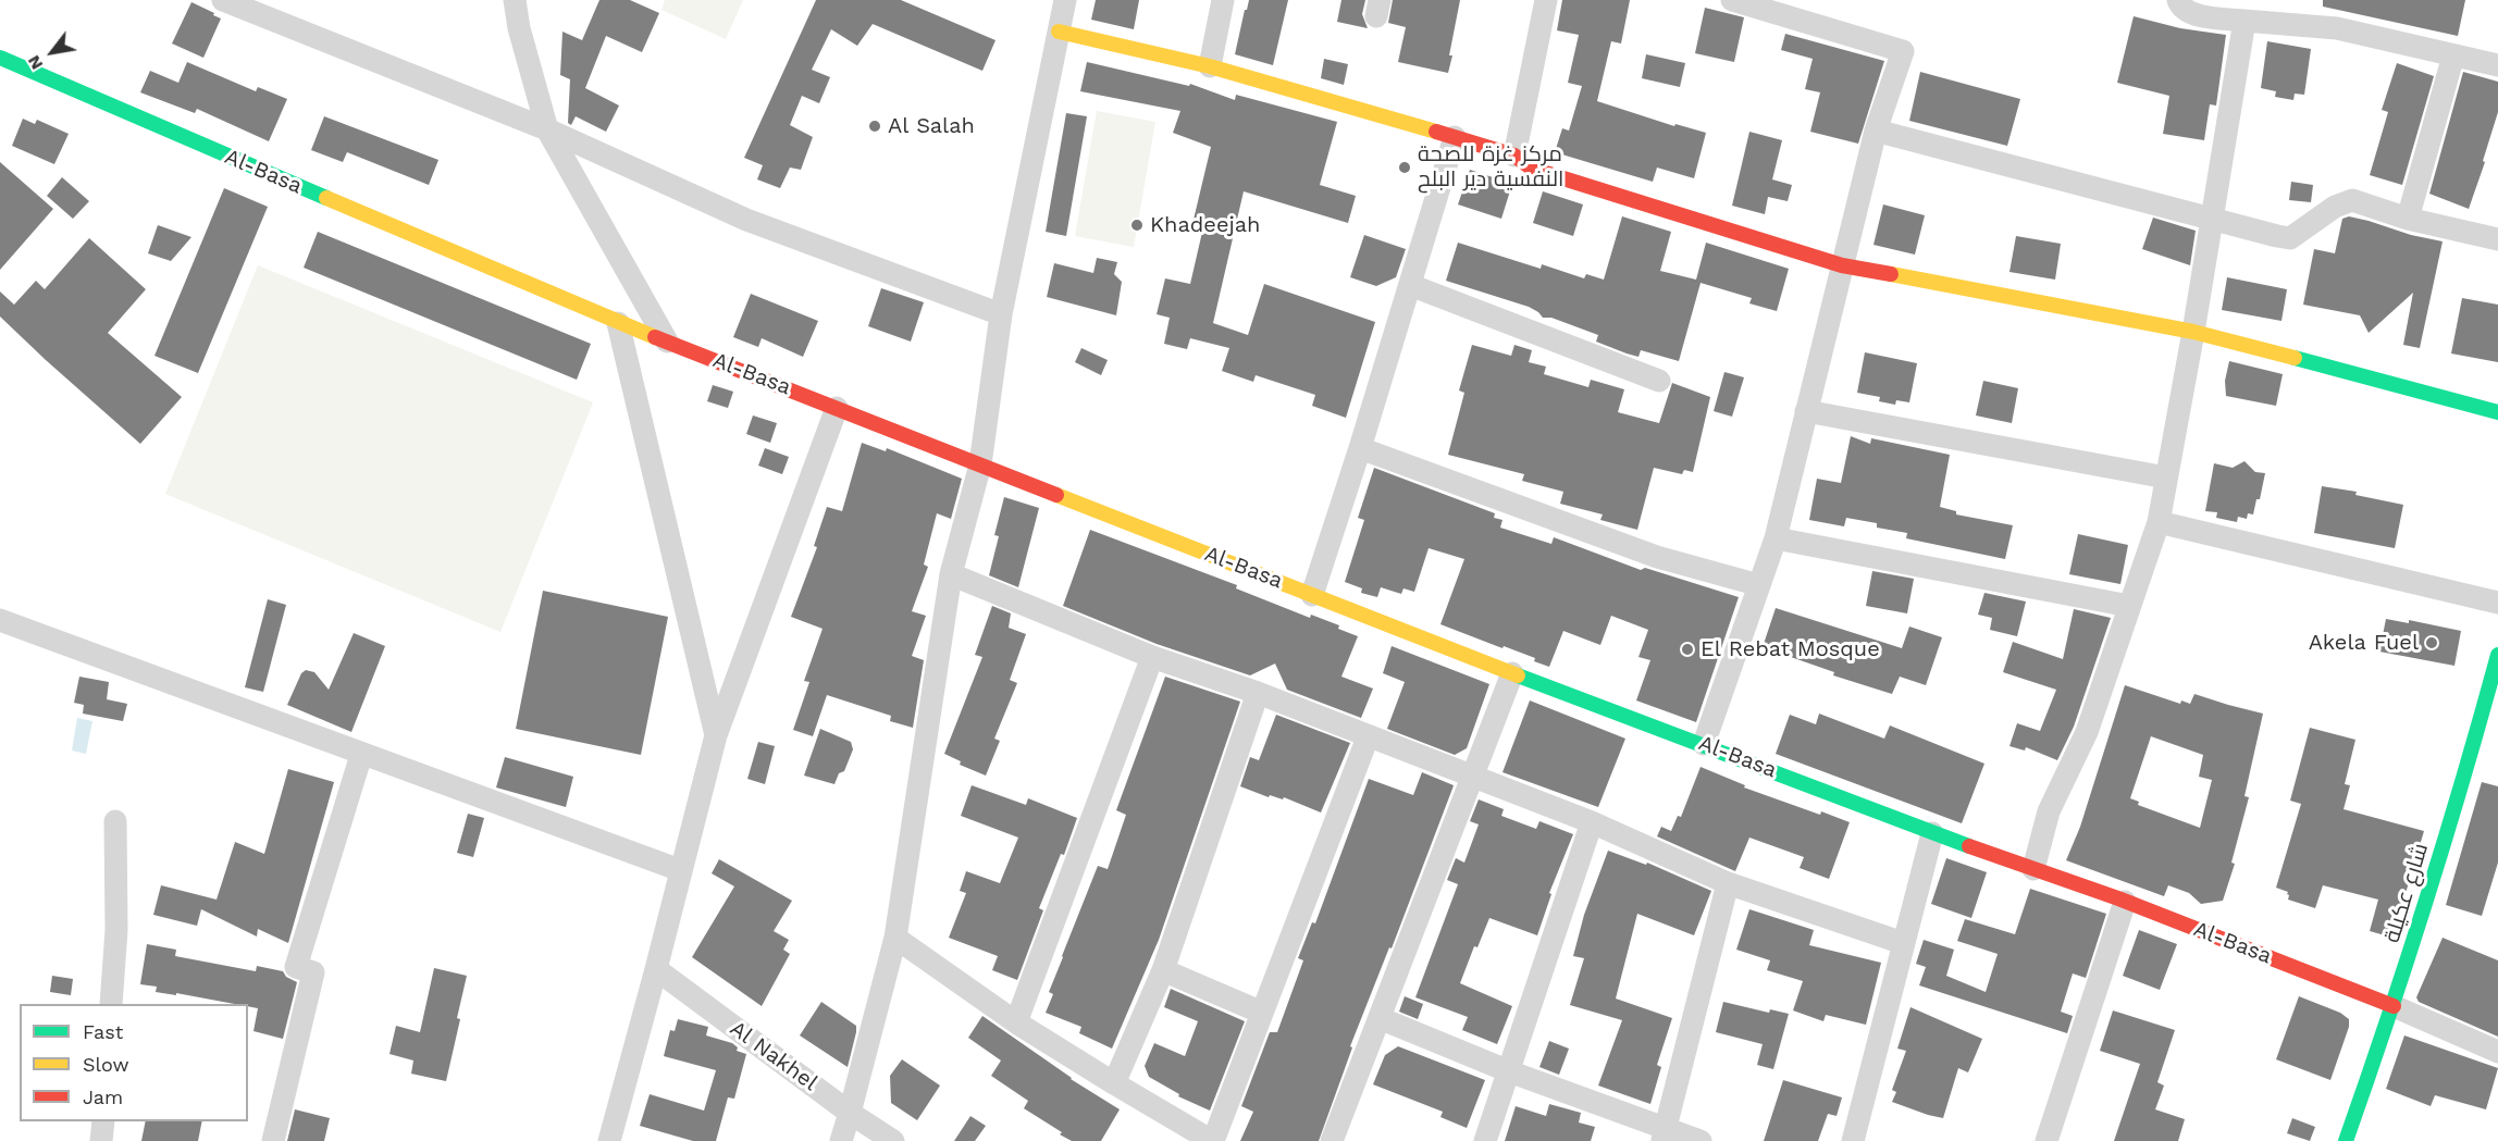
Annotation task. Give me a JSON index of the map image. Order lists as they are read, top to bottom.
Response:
{
  "streets": {
    "street": ["Al-Basa", "شارع عكيلة", "Al Nakhel"]
  },
  "crossings": [
    ["Al-Basa", "شارع عكيلة"]
  ],
  "places": [
    "Al Salah",
    "مركز غزة للصحة النفسية دير البلح",
    "Khadeejah",
    "Akela Fuel",
    "El Rebat Mosque"
  ],
  "legend": ["Fast", "Slow", "Jam"],
  "north": "bottom left"
}
